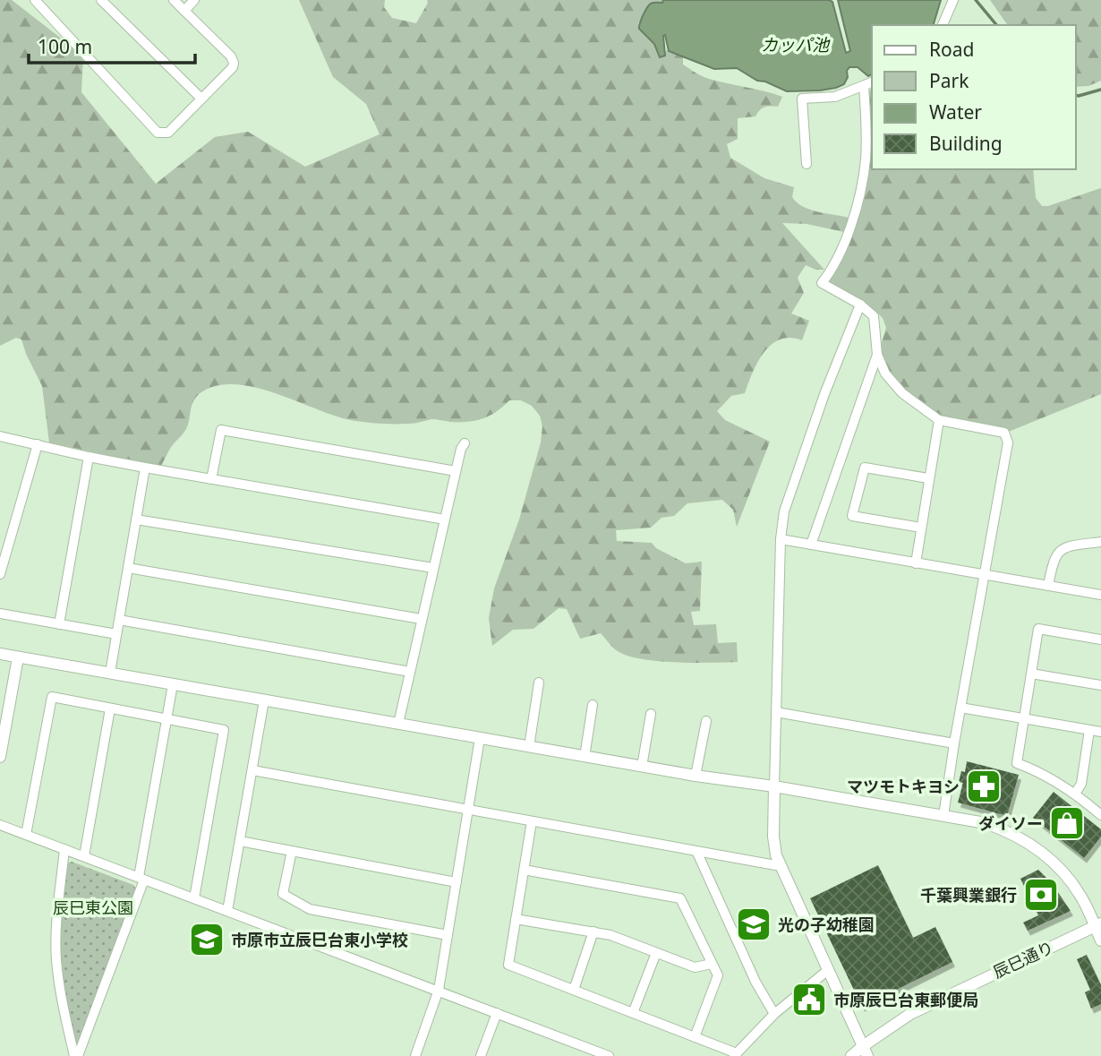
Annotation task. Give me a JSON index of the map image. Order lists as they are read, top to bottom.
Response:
{
  "streets": {
    "street": ["辰巳通り"]
  },
  "water": ["カッパ池"],
  "parks": ["辰巳東公園"],
  "places": {
    "pharmacy": ["マツモトキヨシ"],
    "shop": ["ダイソー"],
    "bank": ["千葉興業銀行"],
    "school or university": ["光の子幼稚園", "市原市立辰巳台東小学校"],
    "public building": ["市原辰巳台東郵便局"]
  },
  "legend": [
    "Road",
    "Park",
    "Water",
    "Building"
  ],
  "scale_bar": "100 m"
}
